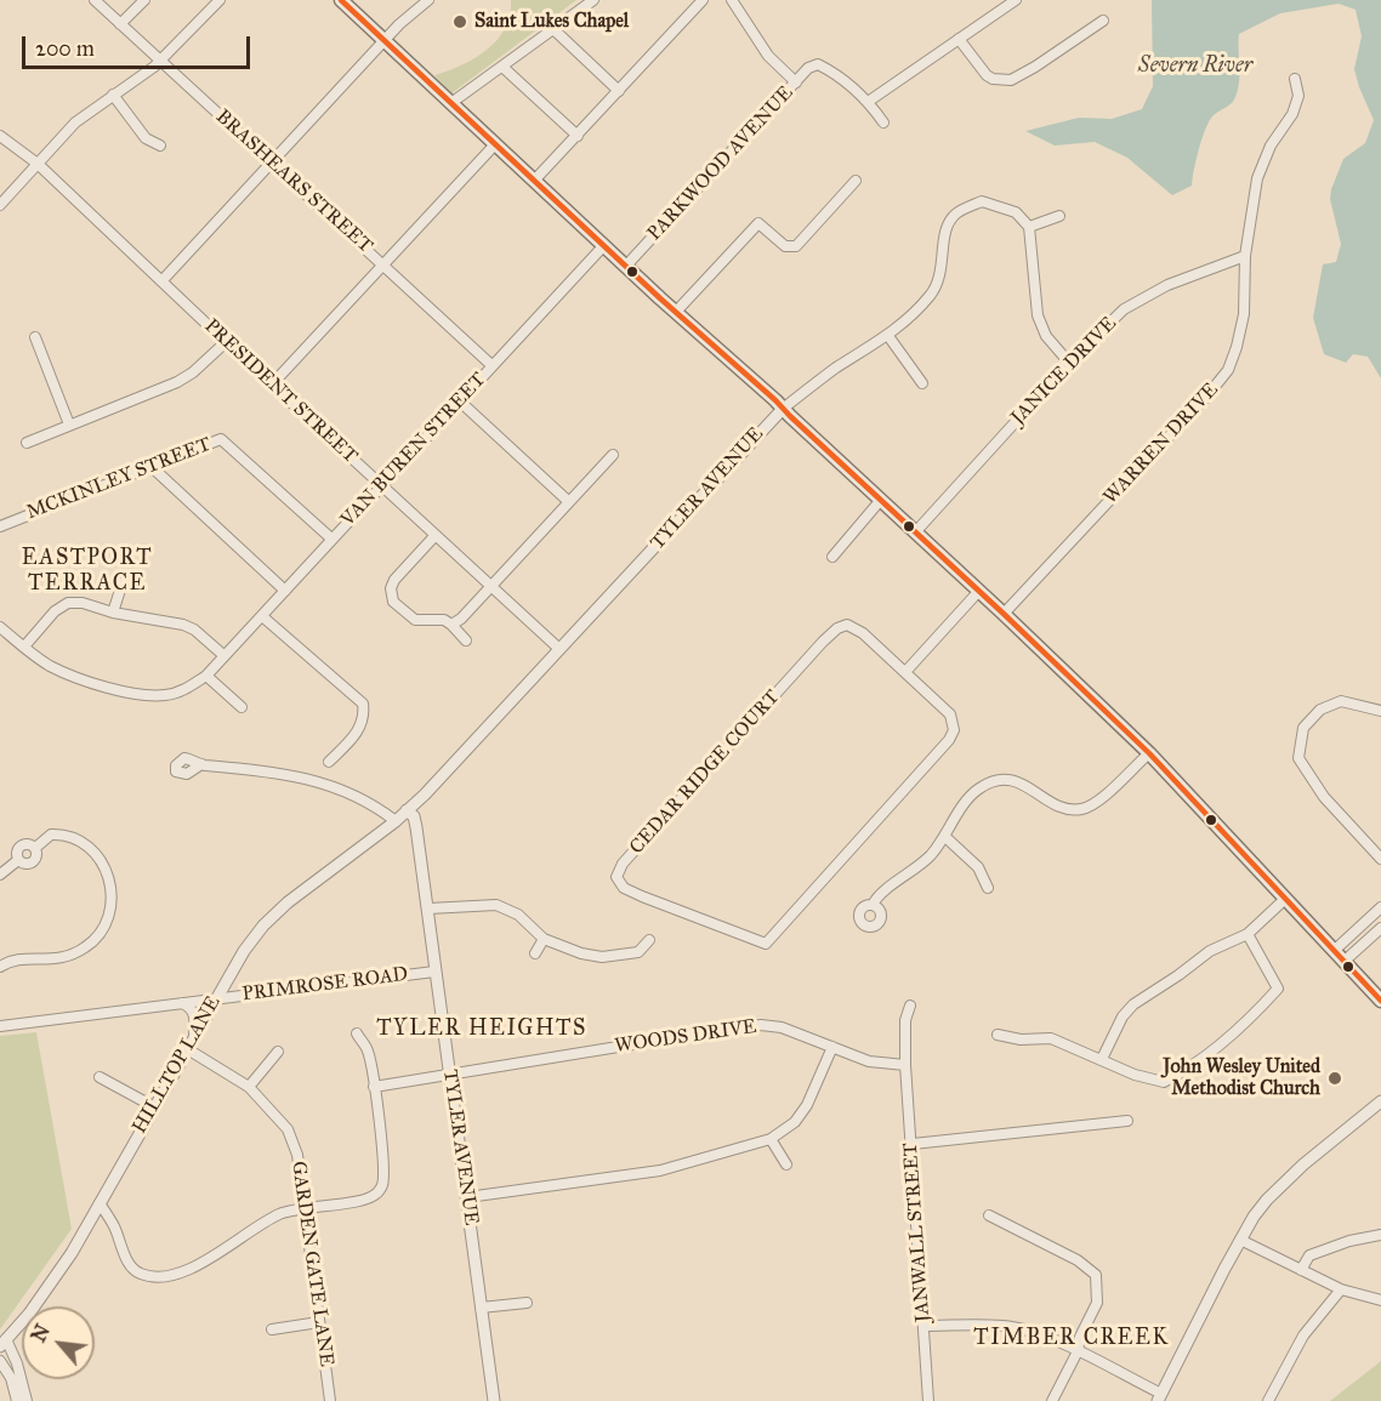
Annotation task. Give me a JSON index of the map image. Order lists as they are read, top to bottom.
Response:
{
  "streets": {
    "street": [
      "PARKWOOD AVENUE",
      "BRASHEARS STREET",
      "JANICE DRIVE",
      "PRESIDENT STREET",
      "WARREN DRIVE",
      "VAN BUREN STREET",
      "MCKINLEY STREET",
      "TYLER AVENUE",
      "CEDAR RIDGE COURT",
      "PRIMROSE ROAD",
      "WOODS DRIVE",
      "HILLTOP LANE",
      "JANWALL STREET",
      "GARDEN GATE LANE"
    ]
  },
  "crossings": [
    ["BRASHEARS STREET", "VAN BUREN STREET"],
    ["JANICE DRIVE", "WARREN DRIVE"],
    ["PRESIDENT STREET", "VAN BUREN STREET"],
    ["PRESIDENT STREET", "TYLER AVENUE"],
    ["VAN BUREN STREET", "MCKINLEY STREET"],
    ["TYLER AVENUE", "PRIMROSE ROAD"],
    ["TYLER AVENUE", "WOODS DRIVE"],
    ["TYLER AVENUE", "HILLTOP LANE"],
    ["PRIMROSE ROAD", "HILLTOP LANE"],
    ["WOODS DRIVE", "JANWALL STREET"],
    ["HILLTOP LANE", "GARDEN GATE LANE"]
  ],
  "districts": ["EASTPORT TERRACE", "TYLER HEIGHTS", "TIMBER CREEK"],
  "water": ["Severn River"],
  "places": ["Saint Lukes Chapel", "John Wesley United Methodist Church"],
  "scale_bar": "200 m",
  "north": "top left"
}
